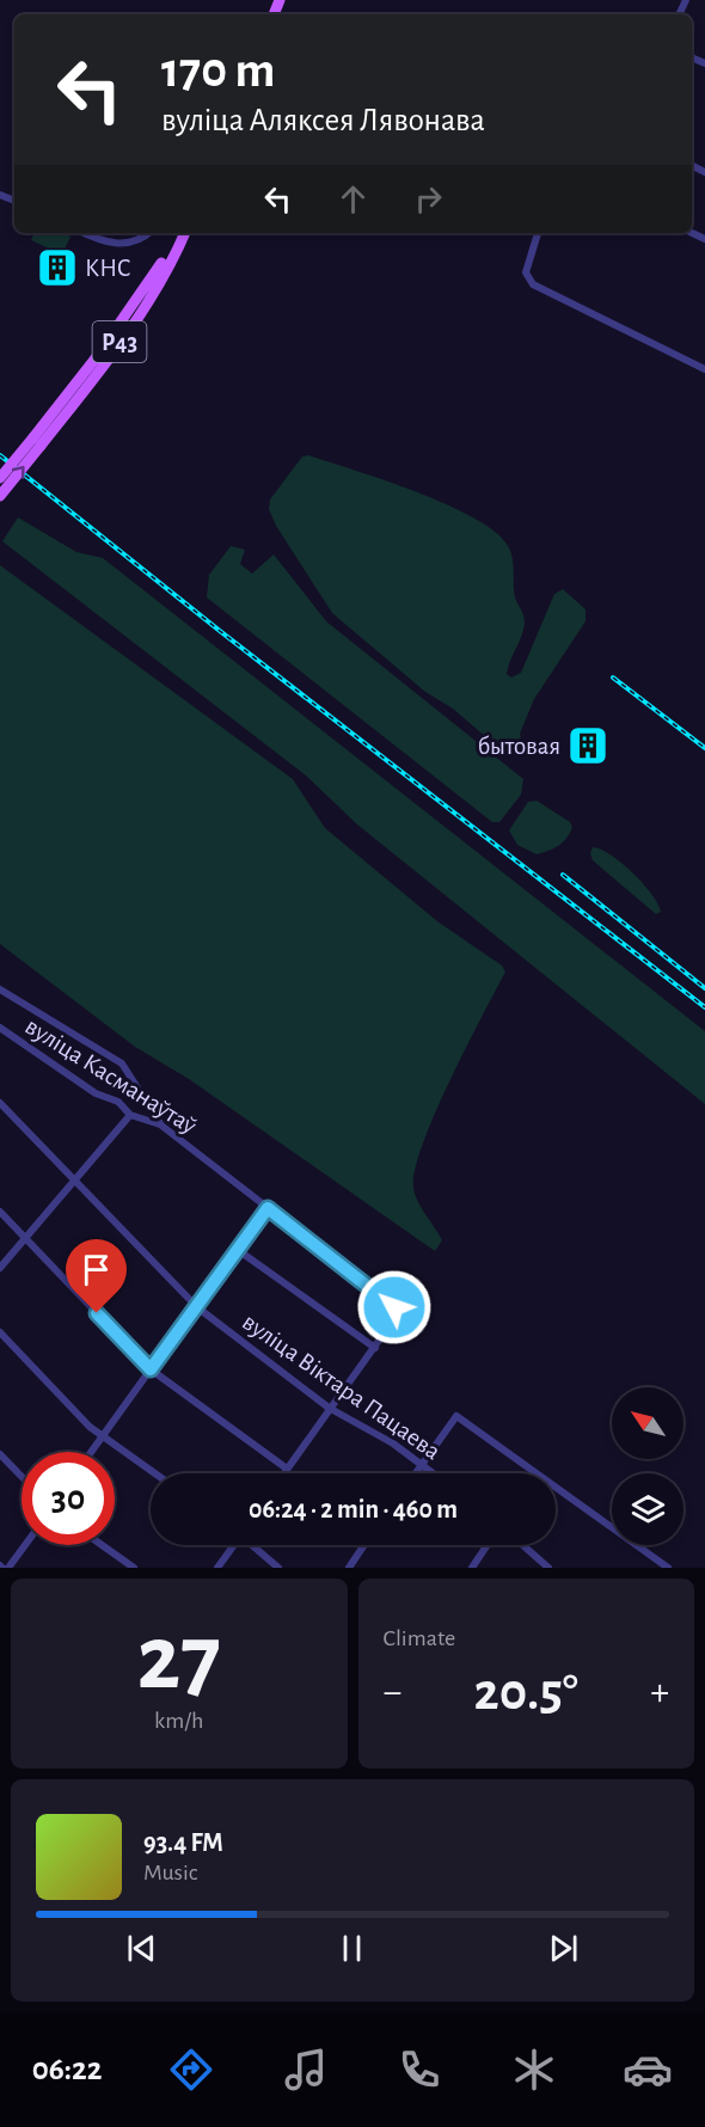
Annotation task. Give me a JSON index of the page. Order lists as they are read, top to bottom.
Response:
{
  "streets": {
    "main road": ["Р43"],
    "street": ["вуліца Касманаўтаў", "вуліца Віктара Пацаева"]
  },
  "places": {
    "building": ["КНС", "бытовая"]
  },
  "north": "top left",
  "page": {
    "turn": ["170 m", "вуліца Аляксея Лявонава"],
    "limit": "30",
    "trip": "06:24 · 2 min · 460 m",
    "tile": [
      ["27", "km/h"],
      "Climate"
    ],
    "heat": ["−", "20.5°", "+"],
    "song": ["93.4 FM", "Music"],
    "tabs": "06:22"
  }
}
